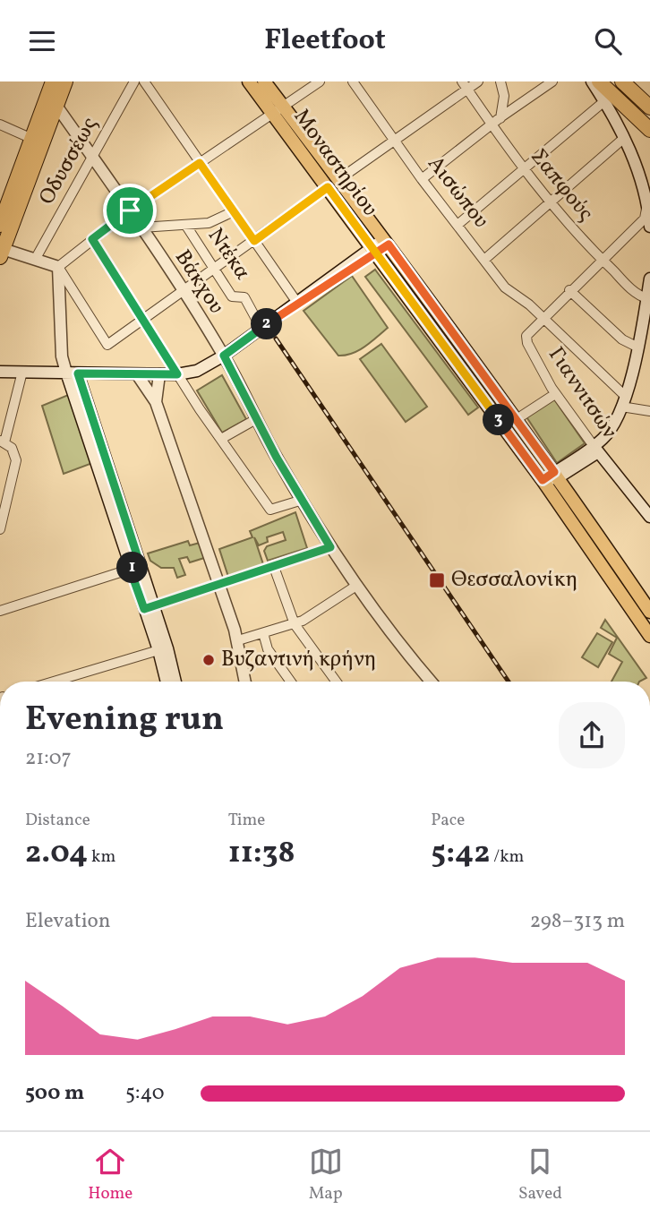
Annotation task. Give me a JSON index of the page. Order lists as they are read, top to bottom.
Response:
{
  "streets": {
    "main road": ["Μοναστηρίου"],
    "street": [
      "Οδυσσέως",
      "Σαπφούς",
      "Αισώπου",
      "Ντέκα",
      "Βάκχου",
      "Γιαννιτσών"
    ]
  },
  "crossings": [
    ["Οδυσσέως", "Βάκχου"],
    ["Αισώπου", "Γιαννιτσών"]
  ],
  "places": {
    "transit": ["Θεσσαλονίκη"],
    "other": ["Βυζαντινή κρήνη"]
  },
  "page": {
    "header": "Fleetfoot",
    "pins": ["2", "3", "1"],
    "heading": ["Evening run", "21:07"],
    "stats": [
      ["Distance", "2.04 km"],
      ["Time", "11:38"],
      ["Pace", "5:42 /km"]
    ],
    "chart": ["Elevation", "298–313 m"],
    "list": [
      {
        "name": "500 m",
        "note": "5:40"
      }
    ],
    "tabs": ["Home", "Map", "Saved"]
  }
}
